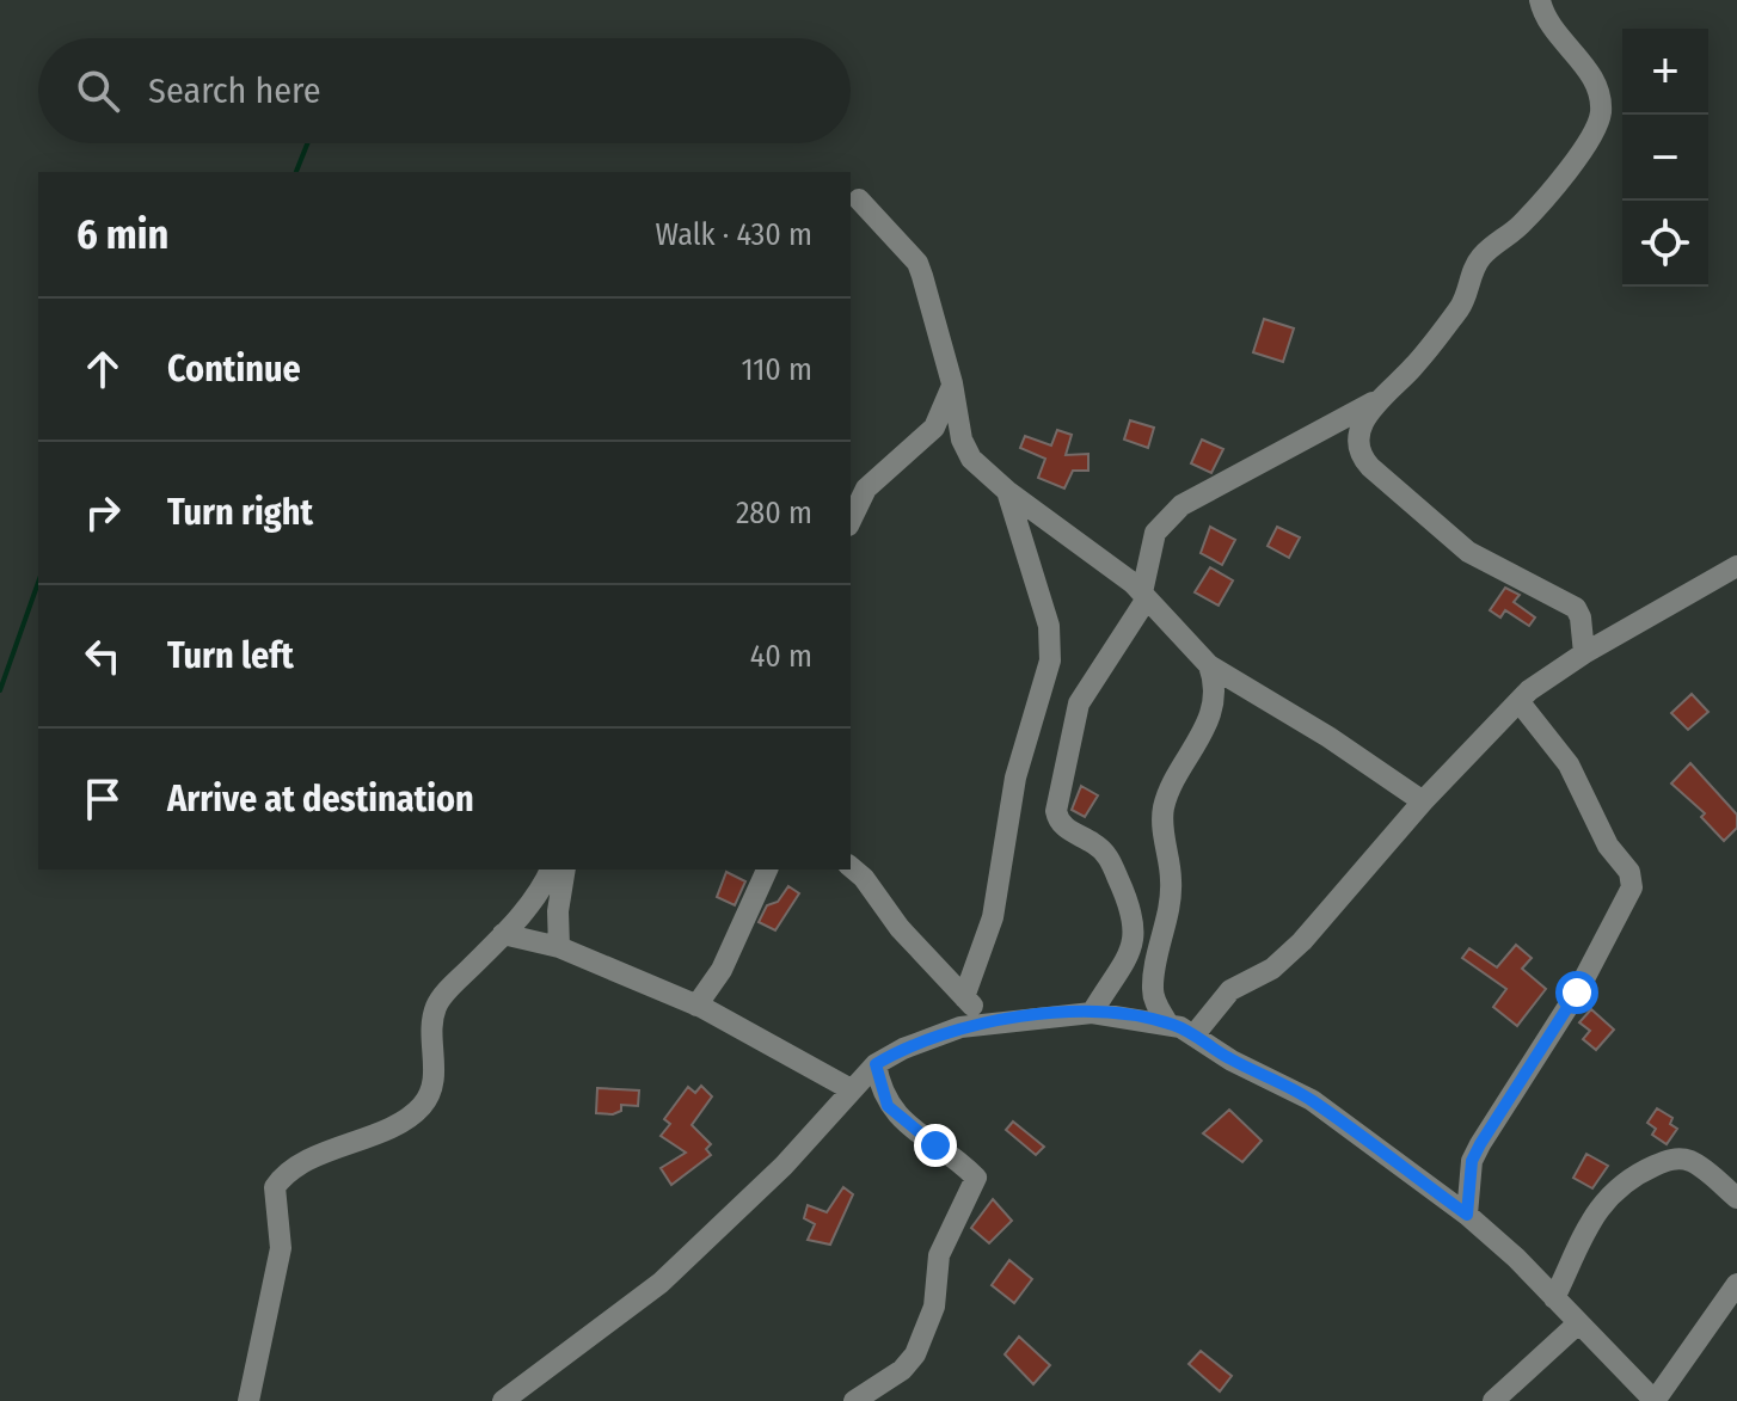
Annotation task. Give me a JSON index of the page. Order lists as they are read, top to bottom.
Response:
{
  "page": {
    "map_buttons": ["+", "−"],
    "search": "Search here",
    "heading": ["6 min", "Walk · 430 m"],
    "list": [
      ["Continue", "110 m"],
      ["Turn right", "280 m"],
      ["Turn left", "40 m"],
      "Arrive at destination"
    ]
  }
}
